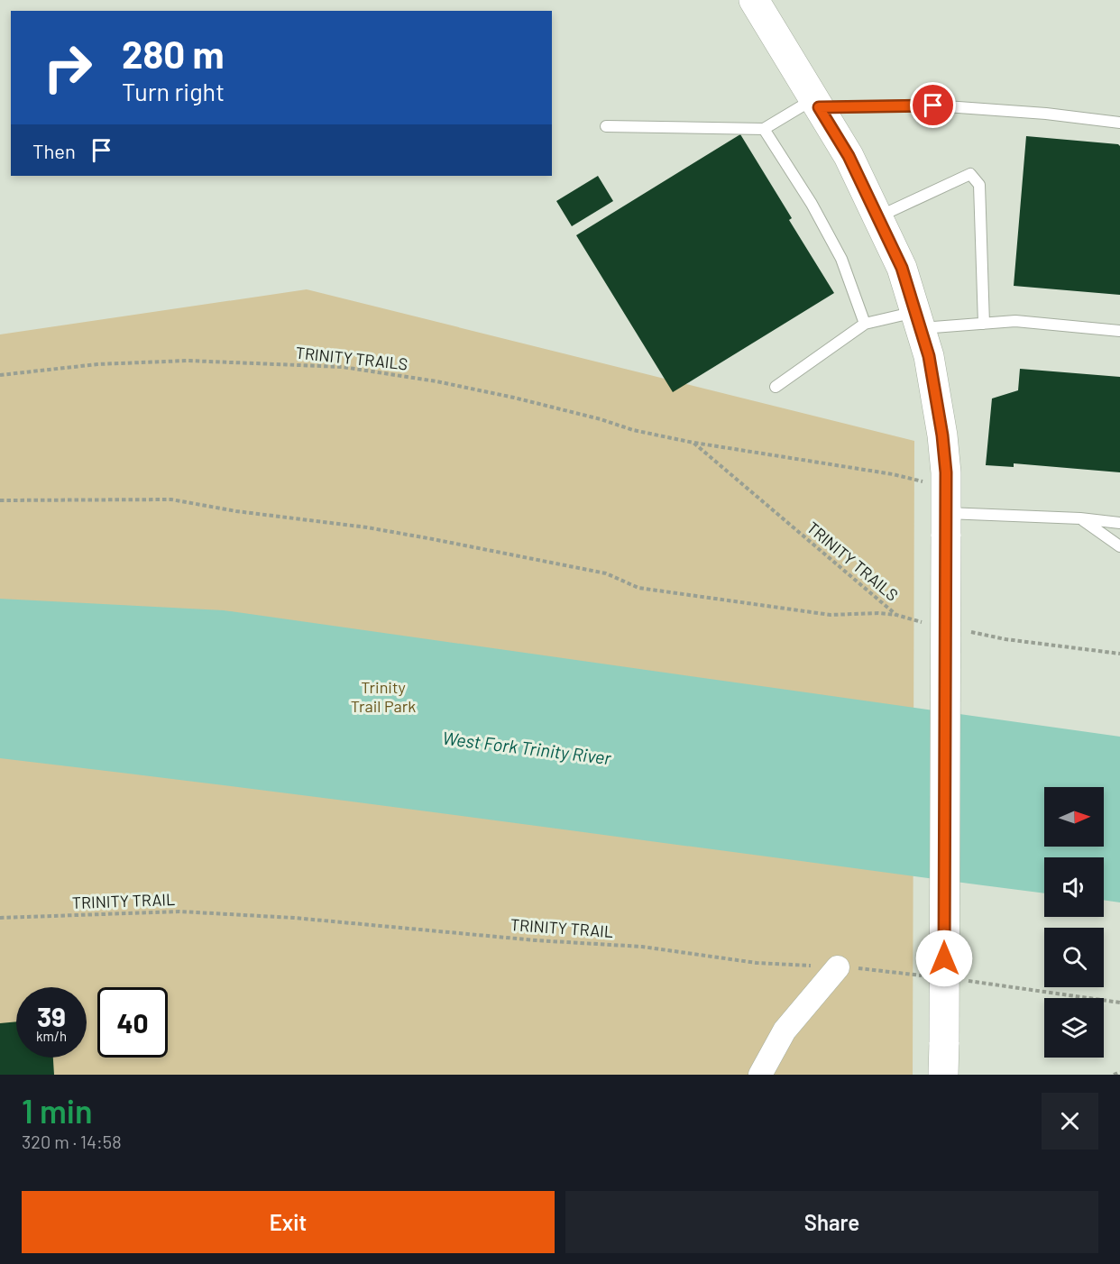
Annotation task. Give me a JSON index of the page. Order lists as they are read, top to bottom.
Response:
{
  "streets": {
    "path": ["TRINITY TRAILS", "TRINITY TRAIL"]
  },
  "water": ["West Fork Trinity River"],
  "parks": ["Trinity Trail Park"],
  "north": "right",
  "page": {
    "turn": ["280 m", "Turn right"],
    "then": "Then",
    "speed": "39 km/h",
    "limit": "40",
    "heading": ["1 min", "320 m · 14:58"],
    "buttons": ["Exit", "Share"]
  }
}
